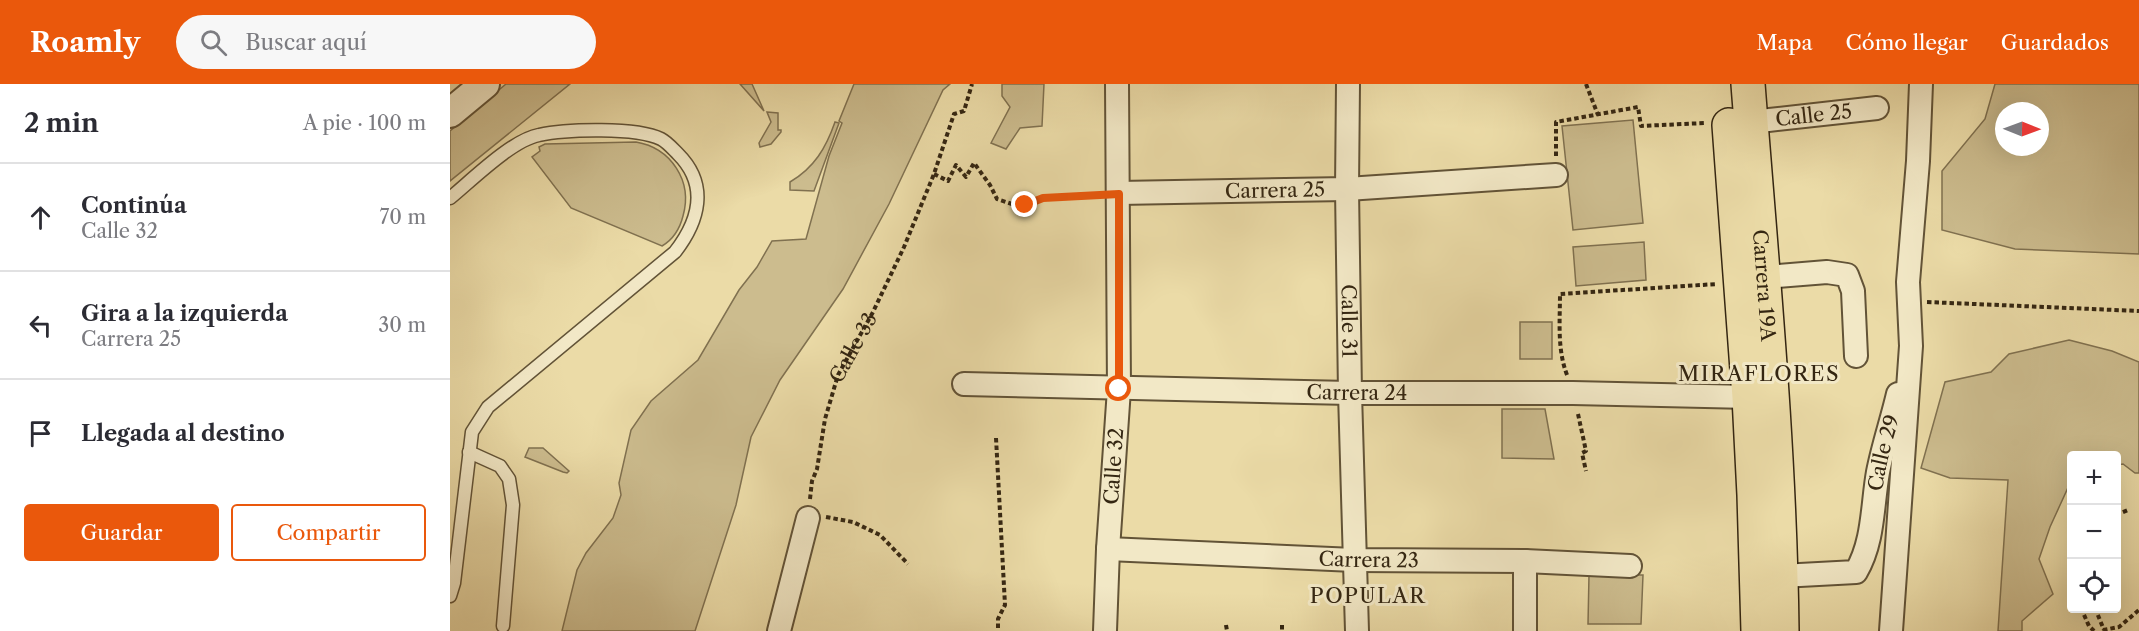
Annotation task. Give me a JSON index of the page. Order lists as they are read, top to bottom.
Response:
{
  "streets": {
    "main road": ["Carrera 19A"],
    "street": [
      "Calle 25",
      "Carrera 25",
      "Calle 31",
      "Carrera 24",
      "Calle 29",
      "Calle 32",
      "Carrera 23"
    ],
    "path": ["Calle 33"]
  },
  "crossings": [
    ["Calle 25", "Carrera 19A"],
    ["Carrera 25", "Calle 31"],
    ["Carrera 25", "Calle 32"],
    ["Carrera 19A", "Carrera 24"],
    ["Carrera 19A", "Calle 29"],
    ["Calle 31", "Carrera 24"],
    ["Calle 31", "Carrera 23"],
    ["Carrera 24", "Calle 32"],
    ["Calle 32", "Carrera 23"]
  ],
  "districts": ["MIRAFLORES", "POPULAR"],
  "north": "right",
  "page": {
    "header": "Roamly",
    "search": "Buscar aquí",
    "nav": ["Mapa", "Cómo llegar", "Guardados"],
    "heading": ["2 min", "A pie · 100 m"],
    "list": [
      ["Continúa", "Calle 32", "70 m"],
      ["Gira a la izquierda", "Carrera 25", "30 m"],
      "Llegada al destino"
    ],
    "map_buttons": ["+", "−"],
    "buttons": ["Guardar", "Compartir"]
  }
}
